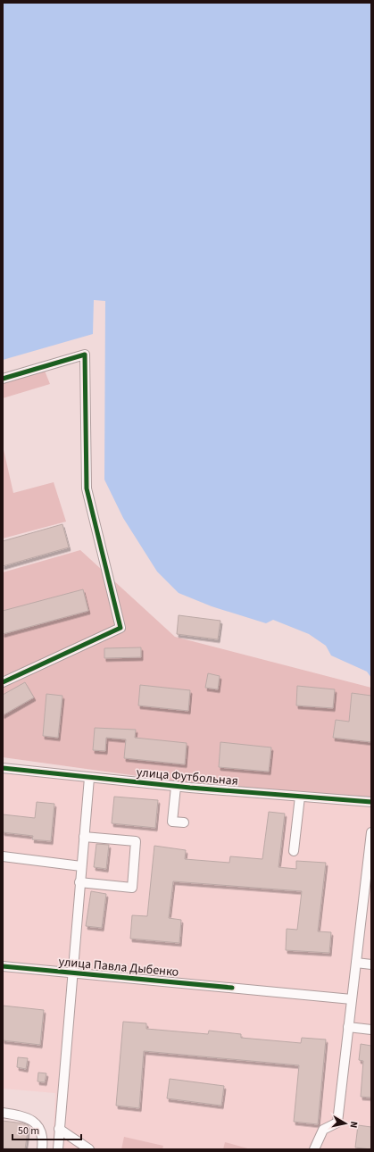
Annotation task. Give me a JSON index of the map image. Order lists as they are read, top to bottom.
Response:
{
  "streets": {
    "street": ["улица Футбольная", "улица Павла Дыбенко"]
  },
  "scale_bar": "50 m",
  "north": "right"
}
